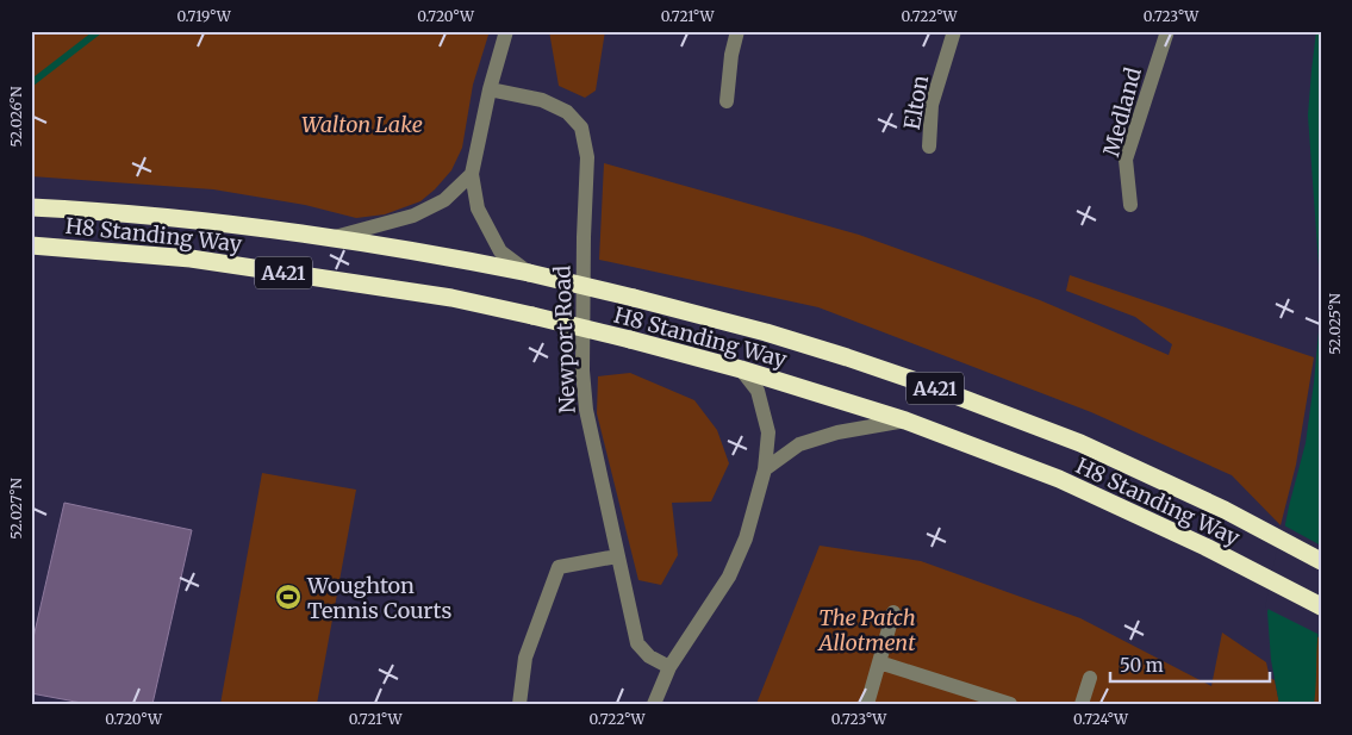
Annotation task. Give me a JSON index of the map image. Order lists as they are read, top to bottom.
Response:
{
  "streets": {
    "highway": ["H8 Standing Way", "A421"],
    "street": ["Elton", "Medland", "Newport Road"]
  },
  "parks": ["Walton Lake", "The Patch Allotment"],
  "places": {
    "sports": ["Woughton Tennis Courts"]
  },
  "scale_bar": "50 m",
  "coordinates": [
    "0.719°W",
    "0.720°W",
    "0.721°W",
    "0.722°W",
    "0.723°W",
    "52.026°N",
    "52.025°N",
    "52.027°N",
    "0.724°W"
  ]
}
